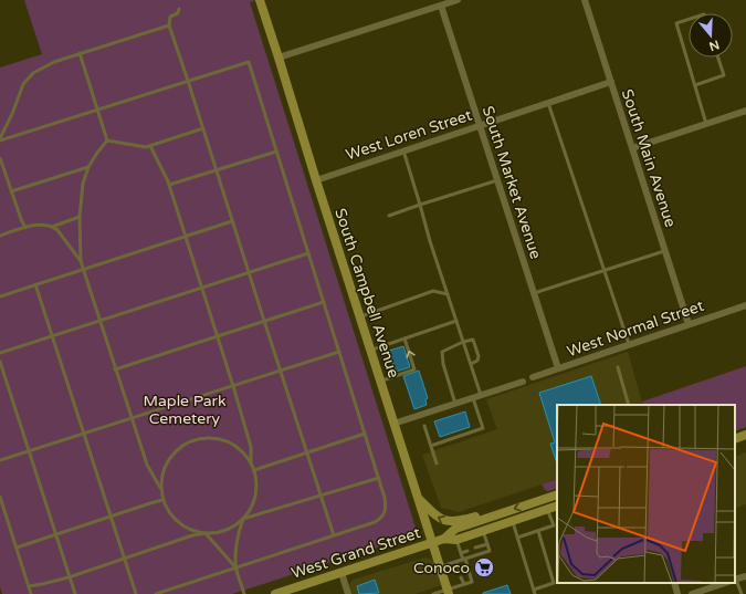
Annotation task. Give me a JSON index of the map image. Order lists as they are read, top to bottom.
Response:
{
  "streets": {
    "main road": ["South Campbell Avenue", "West Grand Street"],
    "street": [
      "West Loren Street",
      "South Main Avenue",
      "South Market Avenue",
      "West Normal Street"
    ]
  },
  "crossings": [
    ["West Loren Street", "South Main Avenue"],
    ["West Loren Street", "South Market Avenue"],
    ["West Loren Street", "South Campbell Avenue"],
    ["South Main Avenue", "West Normal Street"],
    ["South Market Avenue", "West Normal Street"],
    ["South Campbell Avenue", "West Grand Street"]
  ],
  "parks": ["Maple Park Cemetery"],
  "places": {
    "supermarket": ["Conoco"]
  },
  "north": "bottom"
}
